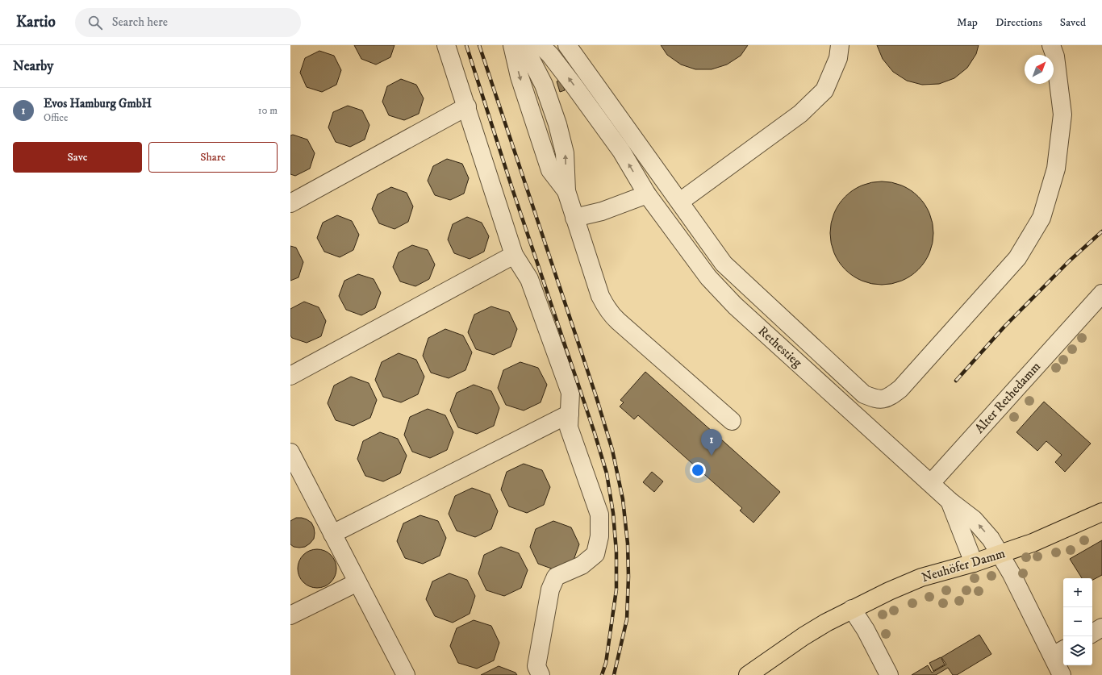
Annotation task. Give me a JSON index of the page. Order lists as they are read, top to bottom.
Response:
{
  "streets": {
    "main road": ["Neuhöfer Damm"],
    "street": ["Rethestieg", "Alter Rethedamm"]
  },
  "crossings": [
    ["Rethestieg", "Alter Rethedamm"]
  ],
  "north": "top right",
  "page": {
    "header": "Kartio",
    "search": "Search here",
    "nav": ["Map", "Directions", "Saved"],
    "heading": "Nearby",
    "list": [
      {
        "mark": "1",
        "name": "Evos Hamburg GmbH",
        "note": "Office",
        "value": "10 m"
      }
    ],
    "buttons": ["Save", "Share"],
    "pins": "1",
    "map_buttons": ["+", "−"]
  }
}
